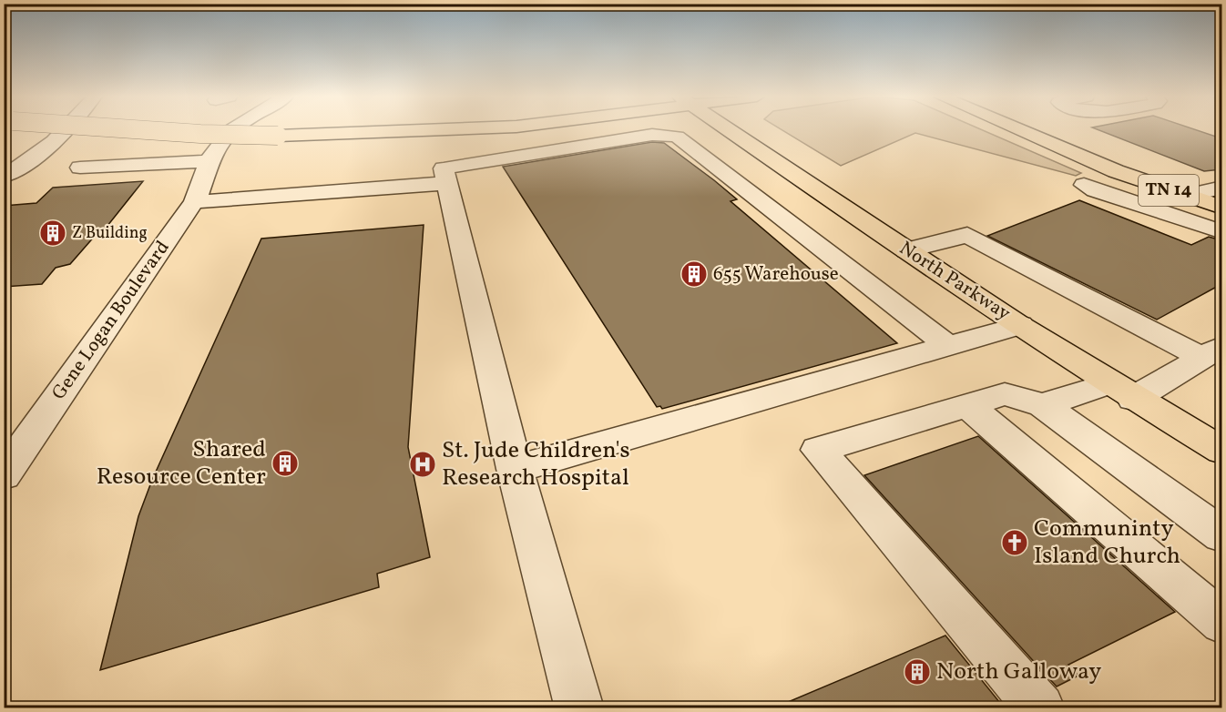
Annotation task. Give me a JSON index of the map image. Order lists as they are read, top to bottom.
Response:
{
  "streets": {
    "main road": ["TN 14", "North Parkway"],
    "street": ["Gene Logan Boulevard"]
  },
  "places": {
    "building": [
      "Z Building",
      "655 Warehouse",
      "Shared Resource Center",
      "North Galloway"
    ],
    "hospital": ["St. Jude Children's Research Hospital"],
    "church": ["Communinty Island Church"]
  }
}
